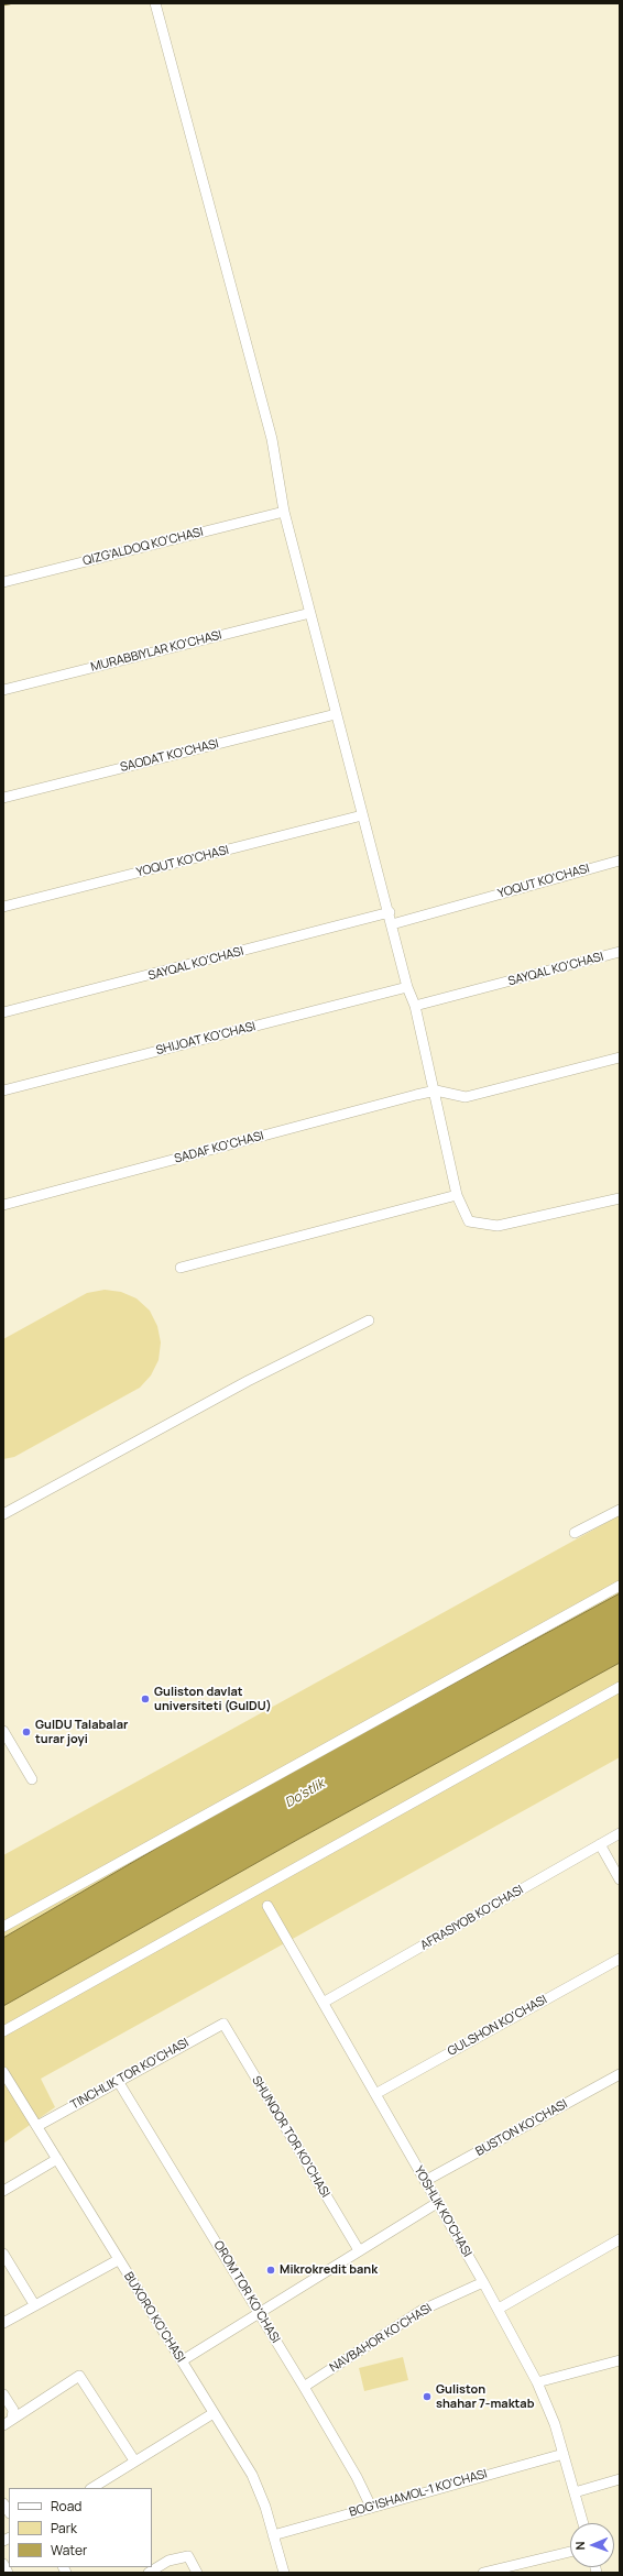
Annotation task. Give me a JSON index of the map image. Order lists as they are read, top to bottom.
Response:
{
  "streets": {
    "street": [
      "QIZG'ALDOQ KO'CHASI",
      "MURABBIYLAR KO'CHASI",
      "SAODAT KO'CHASI",
      "YOQUT KO'CHASI",
      "SAYQAL KO'CHASI",
      "SHIJOAT KO'CHASI",
      "SADAF KO'CHASI",
      "AFRASIYOB KO'CHASI",
      "GULSHON KO'CHASI",
      "TINCHLIK TOR KO'CHASI",
      "BUSTON KO'CHASI",
      "SHUNQOR TOR KO'CHASI",
      "YOSHLIK KO'CHASI",
      "OROM TOR KO'CHASI",
      "BUXORO KO'CHASI",
      "NAVBAHOR KO'CHASI",
      "BOG'ISHAMOL-1 KO'CHASI"
    ]
  },
  "crossings": [
    ["AFRASIYOB KO'CHASI", "YOSHLIK KO'CHASI"],
    ["GULSHON KO'CHASI", "YOSHLIK KO'CHASI"],
    ["TINCHLIK TOR KO'CHASI", "SHUNQOR TOR KO'CHASI"],
    ["TINCHLIK TOR KO'CHASI", "OROM TOR KO'CHASI"],
    ["TINCHLIK TOR KO'CHASI", "BUXORO KO'CHASI"],
    ["BUSTON KO'CHASI", "YOSHLIK KO'CHASI"],
    ["YOSHLIK KO'CHASI", "NAVBAHOR KO'CHASI"],
    ["YOSHLIK KO'CHASI", "BOG'ISHAMOL-1 KO'CHASI"],
    ["OROM TOR KO'CHASI", "NAVBAHOR KO'CHASI"],
    ["OROM TOR KO'CHASI", "BOG'ISHAMOL-1 KO'CHASI"],
    ["BUXORO KO'CHASI", "BOG'ISHAMOL-1 KO'CHASI"]
  ],
  "water": ["Do'stlik"],
  "places": [
    "Guliston davlat universiteti (GulDU)",
    "GulDU Talabalar turar joyi",
    "Mikrokredit bank",
    "Guliston shahar 7-maktab"
  ],
  "legend": ["Road", "Park", "Water"],
  "north": "left"
}
